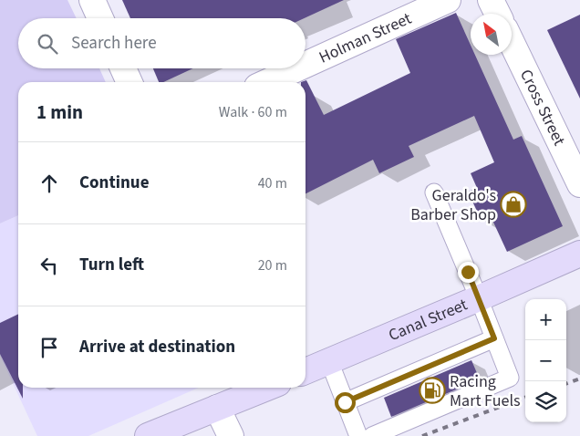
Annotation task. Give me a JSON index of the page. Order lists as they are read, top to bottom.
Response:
{
  "streets": {
    "street": ["Holman Street", "Cross Street", "Canal Street"]
  },
  "places": {
    "shop": ["Geraldo's Barber Shop"],
    "fuel station": ["Racing Mart Fuels"]
  },
  "north": "top left",
  "page": {
    "search": "Search here",
    "heading": ["1 min", "Walk · 60 m"],
    "list": [
      ["Continue", "40 m"],
      ["Turn left", "20 m"],
      "Arrive at destination"
    ],
    "map_buttons": ["+", "−"]
  }
}
